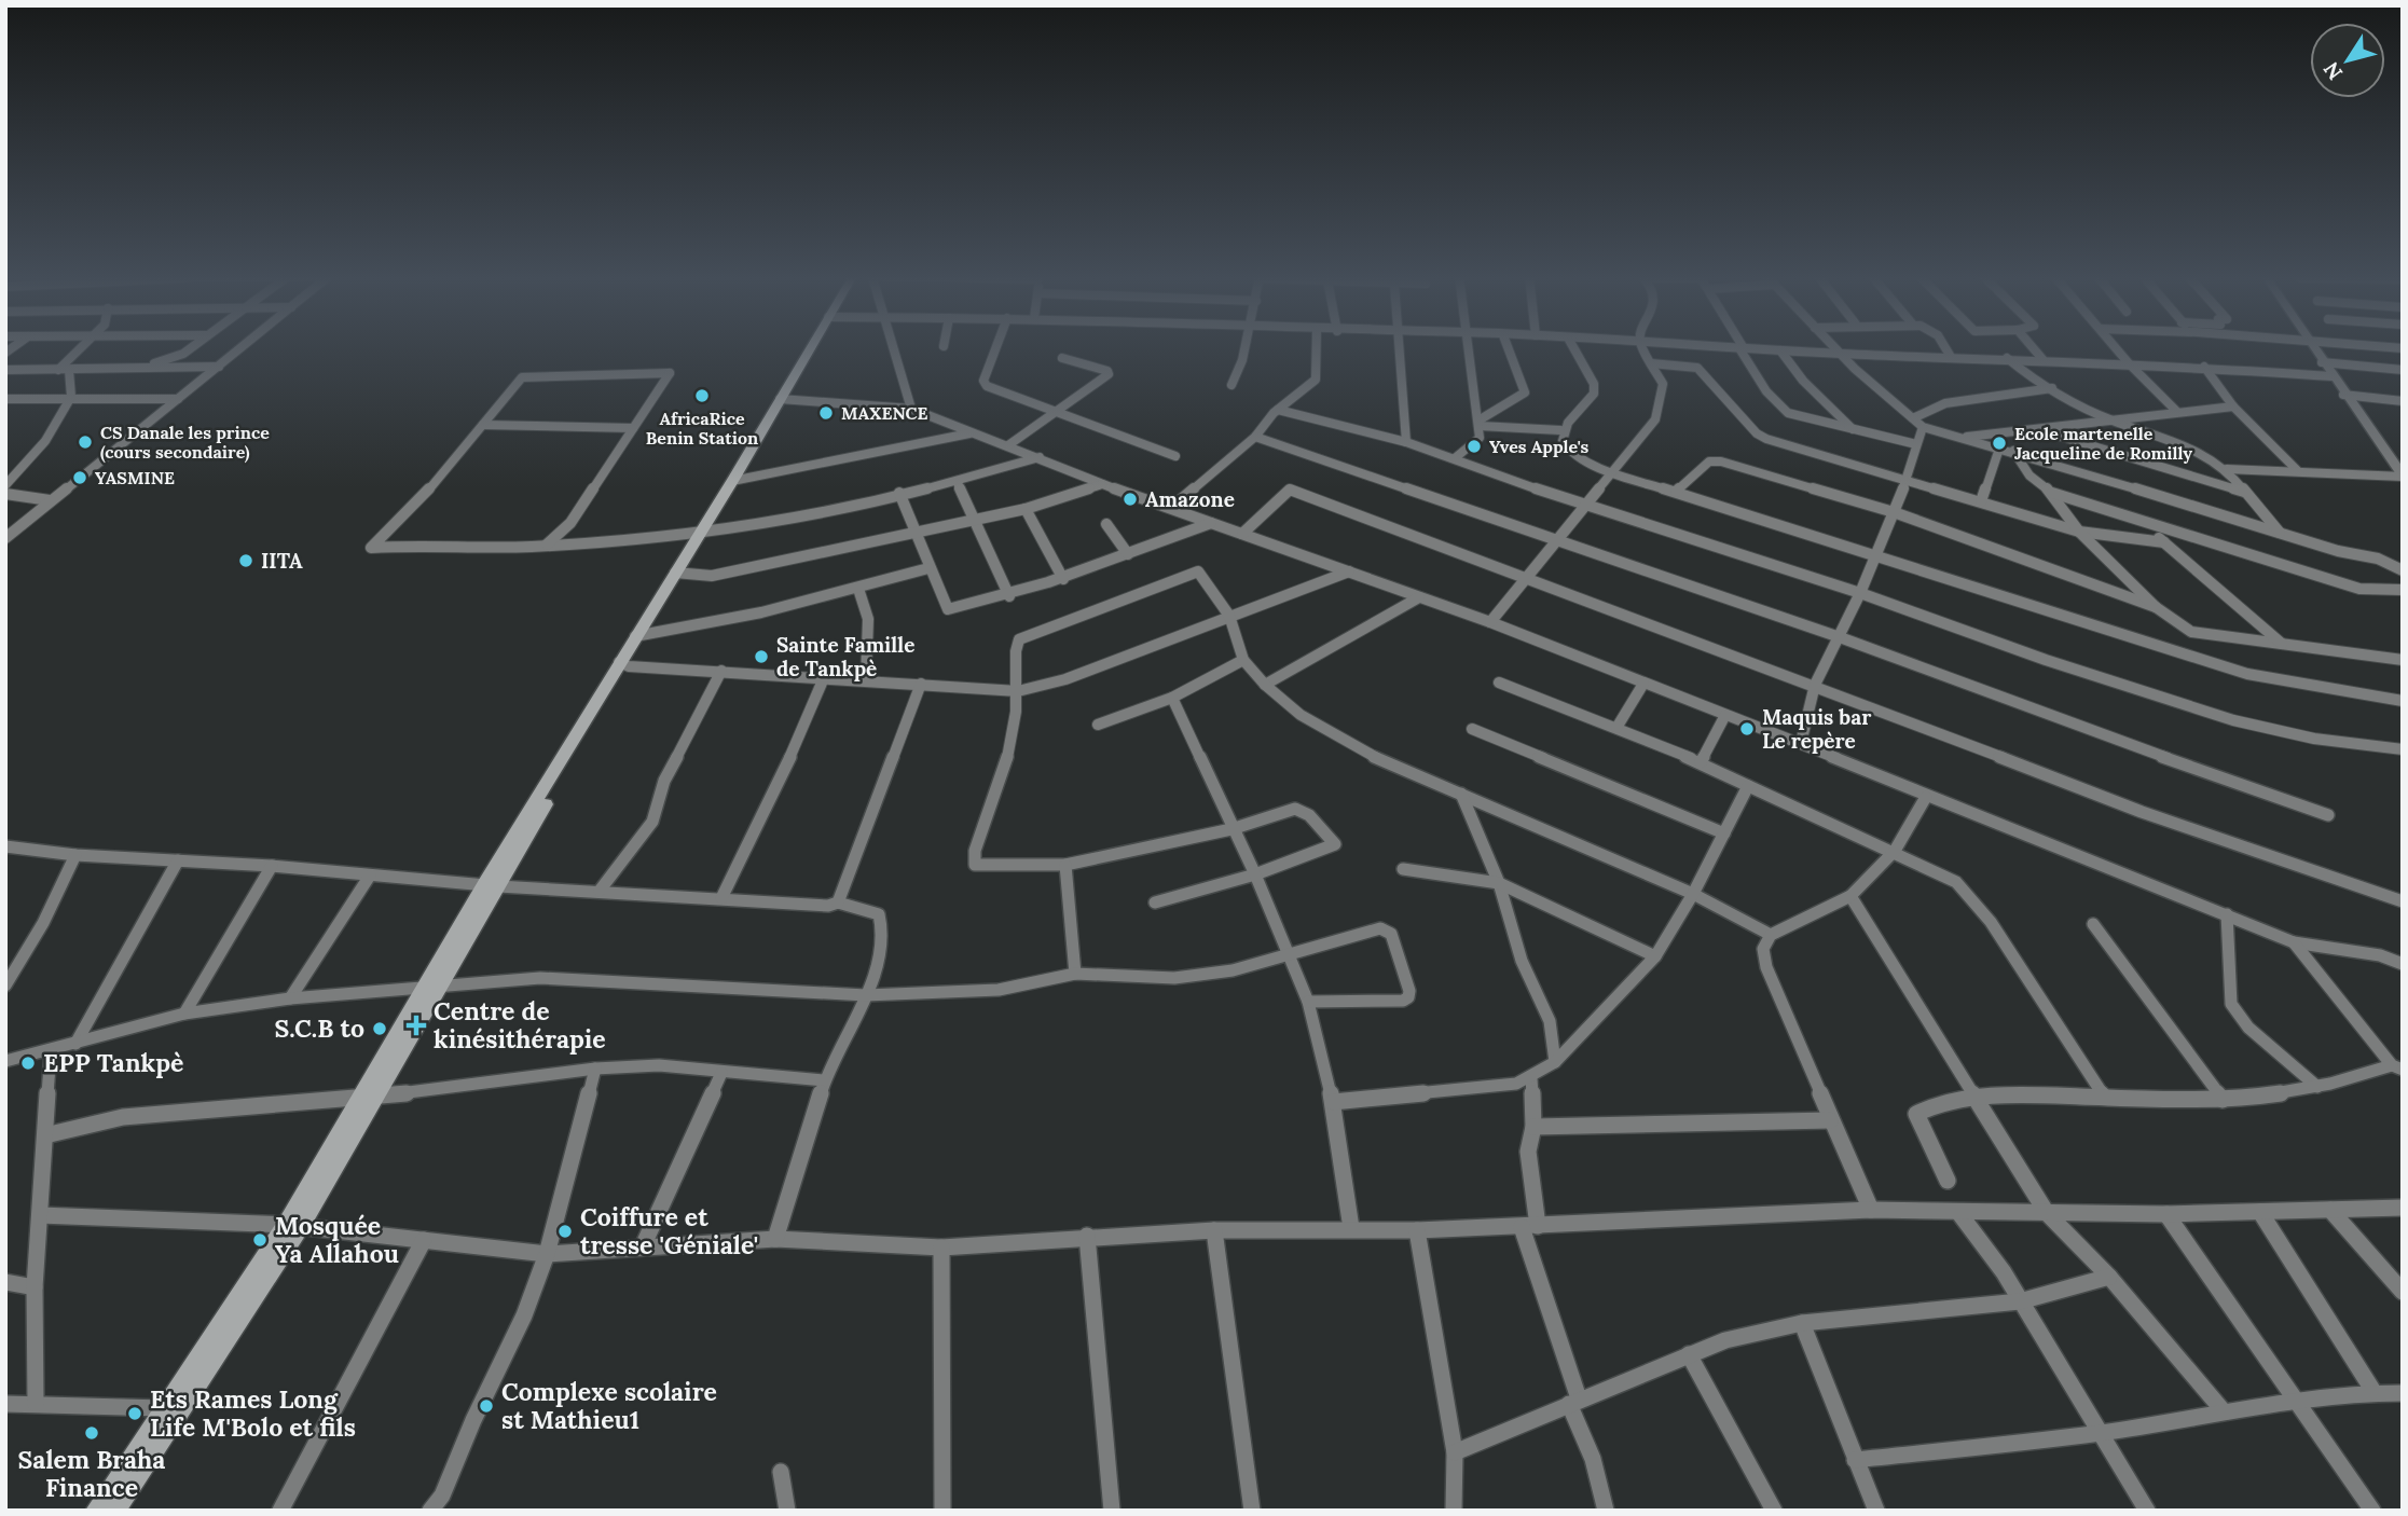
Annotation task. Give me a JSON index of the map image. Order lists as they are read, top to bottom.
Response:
{
  "places": {
    "other": [
      "AfricaRice Benin Station",
      "MAXENCE",
      "CS Danale les prince (cours secondaire)",
      "Ecole martenelle Jacqueline de Romilly",
      "Yves Apple's",
      "YASMINE",
      "Amazone",
      "IITA",
      "Sainte Famille de Tankpè",
      "Maquis bar Le repère",
      "S.C.B to",
      "EPP Tankpè",
      "Coiffure et tresse 'Géniale'",
      "Mosquée Ya Allahou",
      "Complexe scolaire st Mathieu1",
      "Ets Rames Long Life M'Bolo et fils",
      "Salem Braha Finance"
    ],
    "health": ["Centre de kinésithérapie"]
  },
  "north": "bottom left"
}
